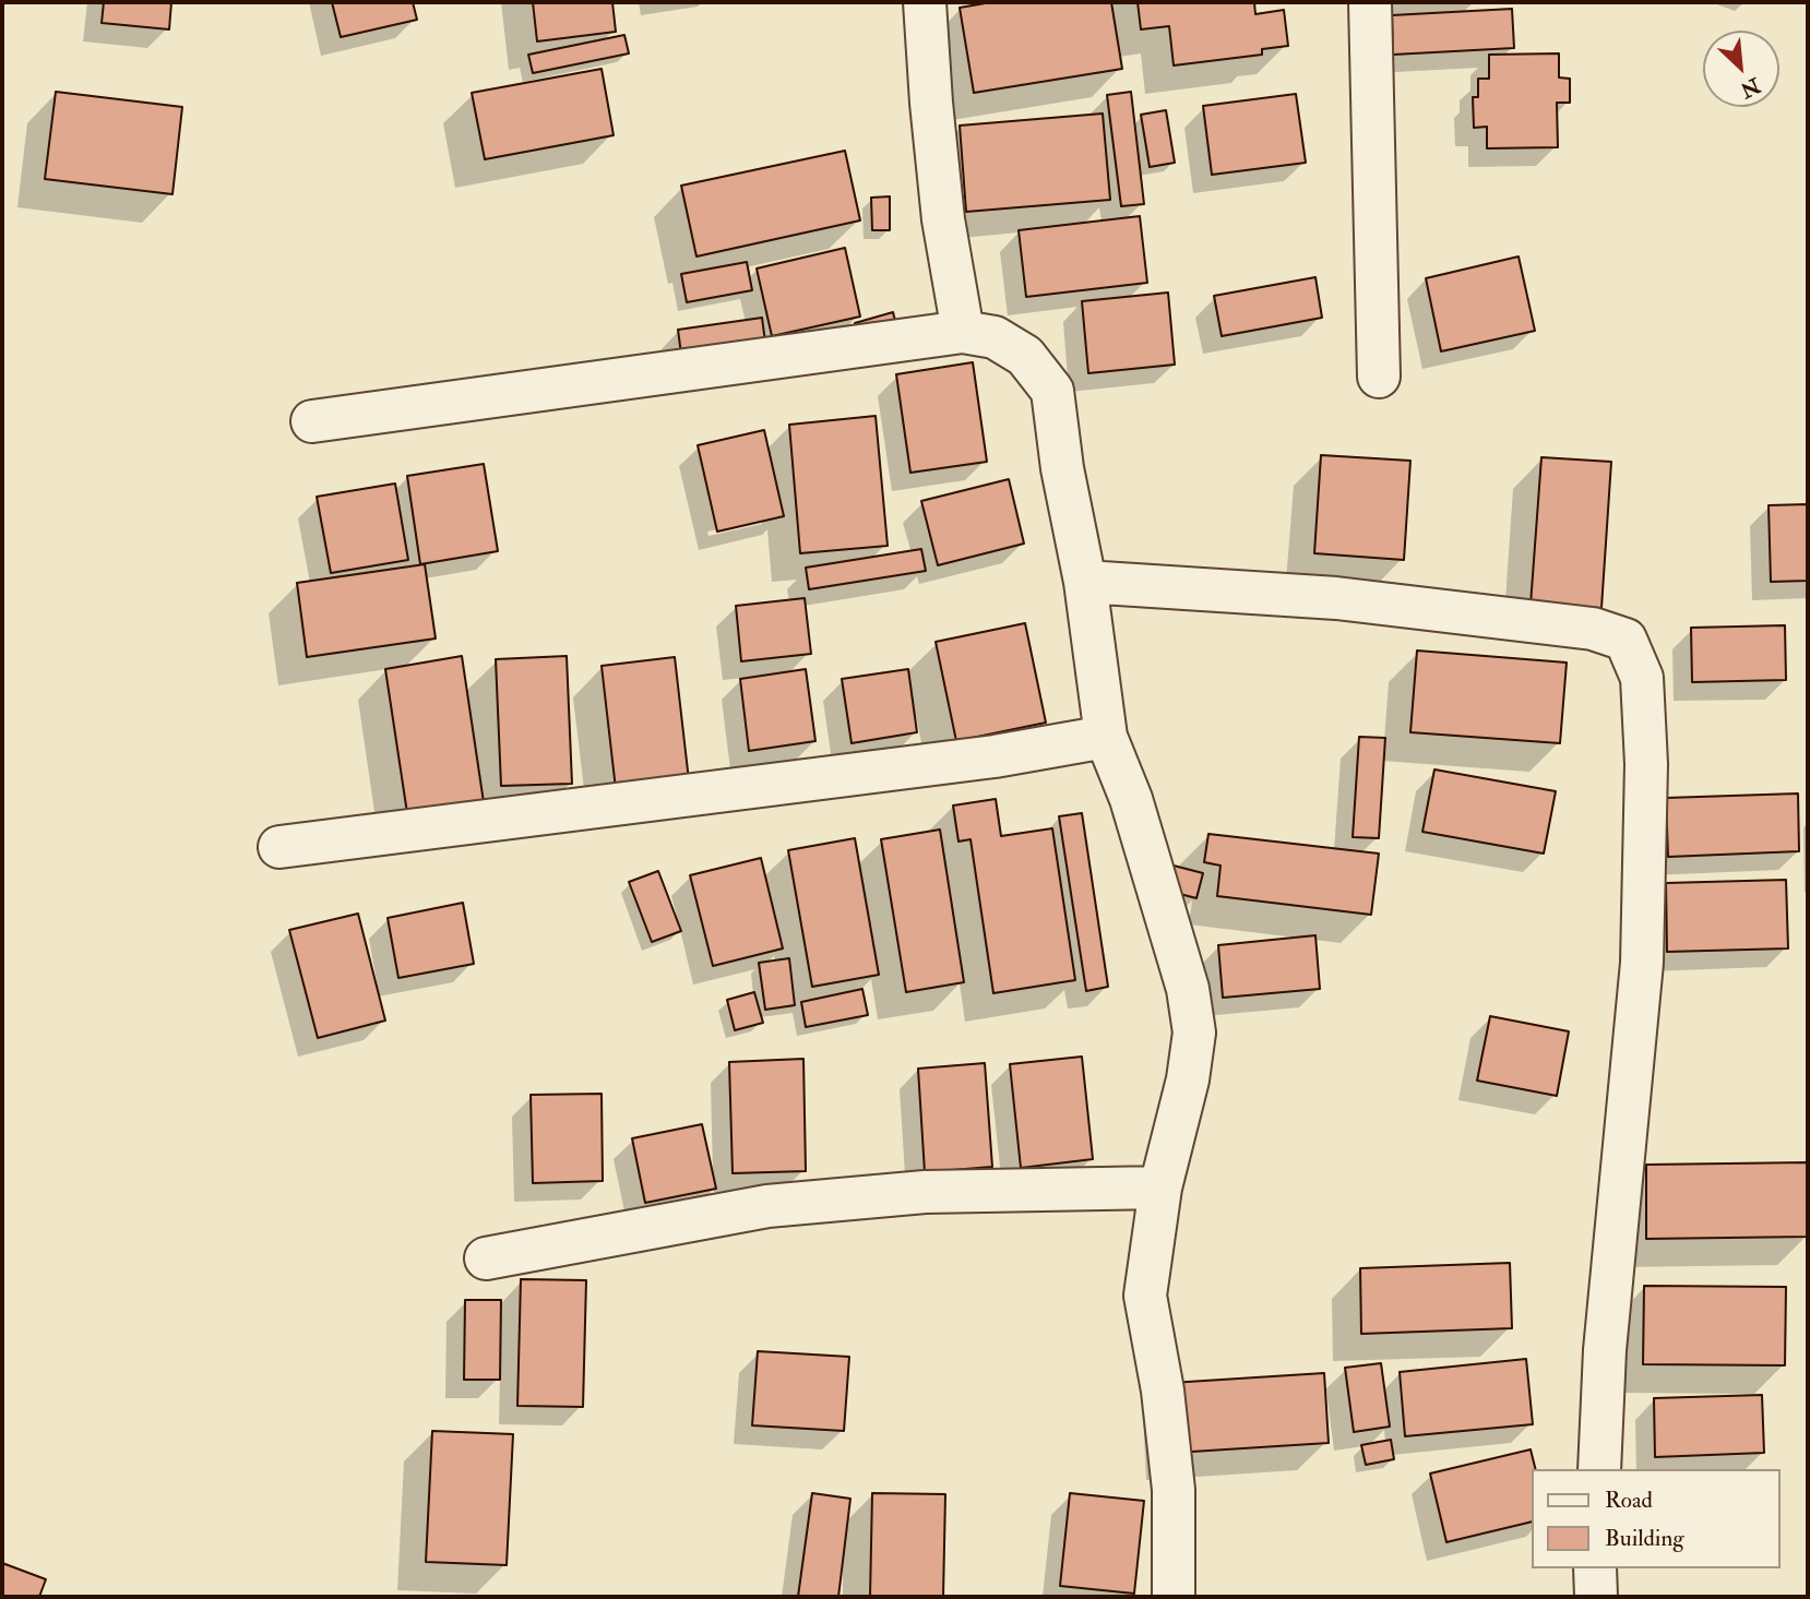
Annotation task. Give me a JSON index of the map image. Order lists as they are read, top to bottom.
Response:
{
  "legend": ["Road", "Building"],
  "north": "bottom right"
}
